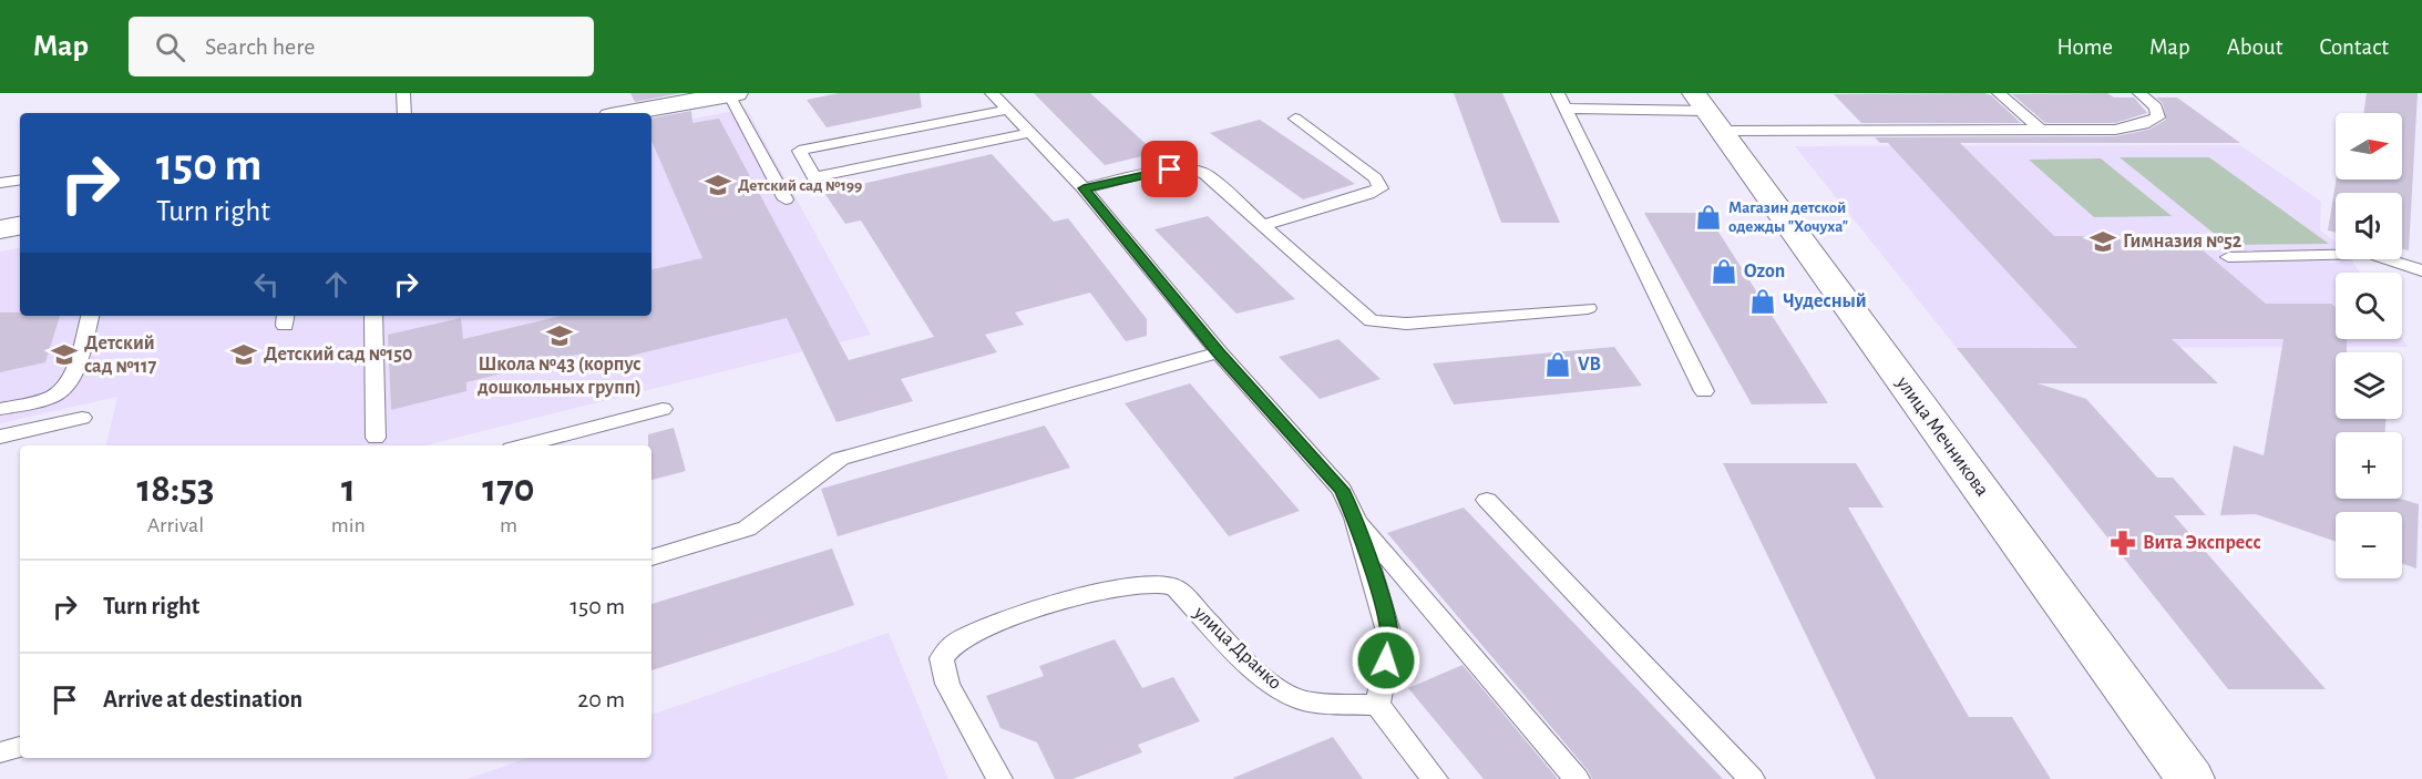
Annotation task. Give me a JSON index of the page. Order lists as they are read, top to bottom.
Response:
{
  "streets": {
    "main road": ["улица Мечникова"],
    "lane": ["улица Дранко"]
  },
  "places": {
    "school or university": [
      "Детский сад №199",
      "Гимназия №52",
      "Школа №43 (корпус дошкольных групп)",
      "Детский сад №117",
      "Детский сад №150"
    ],
    "shop": [
      "Магазин детской одежды \"Хочуха\"",
      "Ozon",
      "Чудесный",
      "VB"
    ],
    "pharmacy": ["Вита Экспресс"]
  },
  "north": "right",
  "page": {
    "header": "Map",
    "search": "Search here",
    "nav": [
      "Home",
      "Map",
      "About",
      "Contact"
    ],
    "map_buttons": ["+", "−"],
    "turn": ["150 m", "Turn right"],
    "eta": [
      "18:53",
      "Arrival",
      "1",
      "min",
      "170",
      "m"
    ],
    "list": [
      {
        "name": "Turn right",
        "value": "150 m"
      },
      {
        "name": "Arrive at destination",
        "value": "20 m"
      }
    ]
  }
}
